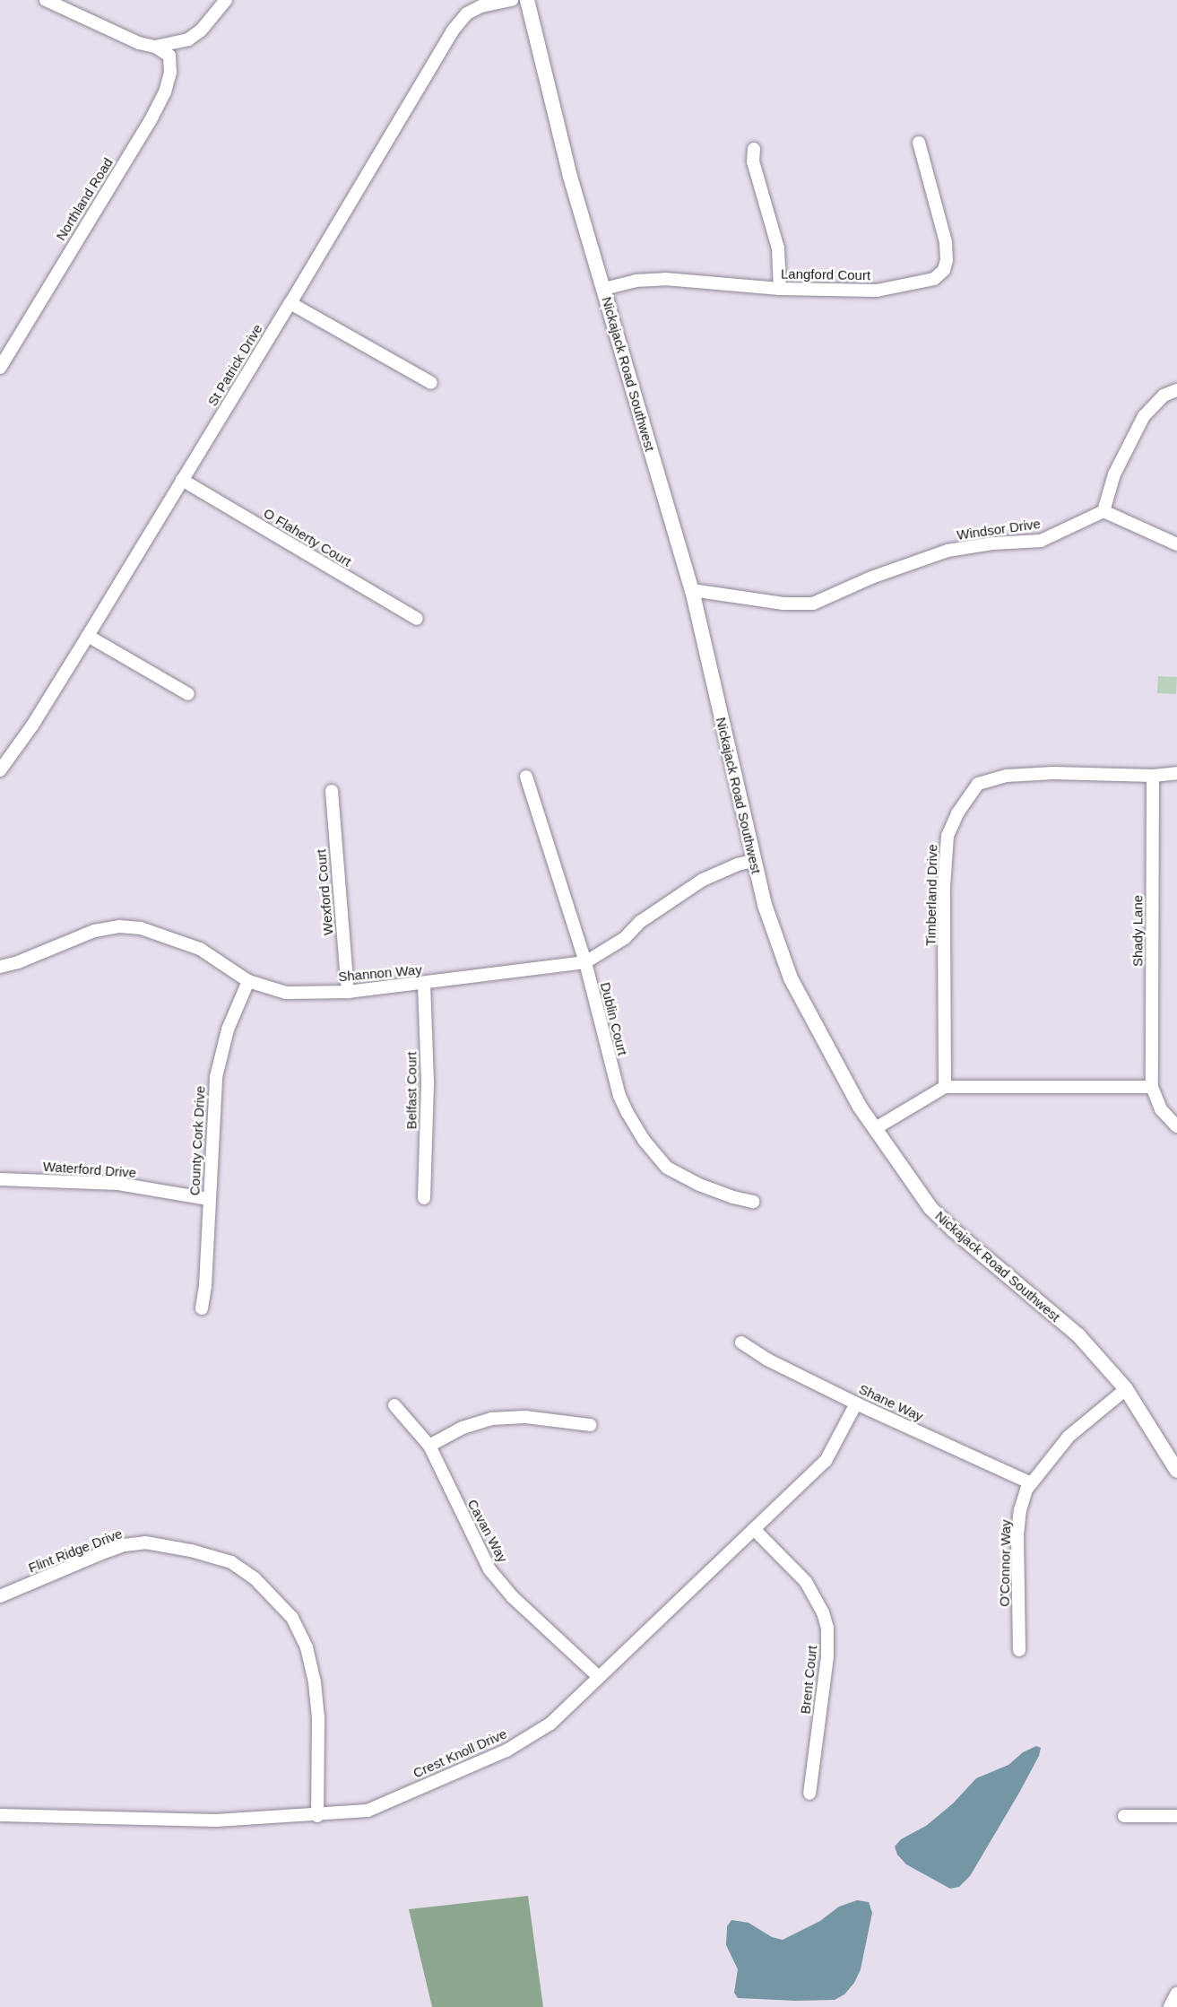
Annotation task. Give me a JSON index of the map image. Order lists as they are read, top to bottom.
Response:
{
  "streets": {
    "street": [
      "Northland Road",
      "Langford Court",
      "St Patrick Drive",
      "Nickajack Road Southwest",
      "Windsor Drive",
      "O Flaherty Court",
      "Wexford Court",
      "Timberland Drive",
      "Shady Lane",
      "Shannon Way",
      "Dublin Court",
      "Belfast Court",
      "County Cork Drive",
      "Waterford Drive",
      "Shane Way",
      "Cavan Way",
      "Flint Ridge Drive",
      "O'Connor Way",
      "Brent Court",
      "Crest Knoll Drive"
    ]
  },
  "crossings": [
    ["Langford Court", "Nickajack Road Southwest"],
    ["St Patrick Drive", "O Flaherty Court"],
    ["Nickajack Road Southwest", "Windsor Drive"],
    ["Nickajack Road Southwest", "Shannon Way"],
    ["Nickajack Road Southwest", "O'Connor Way"],
    ["Wexford Court", "Shannon Way"],
    ["Timberland Drive", "Shady Lane"],
    ["Shannon Way", "Dublin Court"],
    ["Shannon Way", "Belfast Court"],
    ["Shannon Way", "County Cork Drive"],
    ["County Cork Drive", "Waterford Drive"],
    ["Shane Way", "O'Connor Way"],
    ["Shane Way", "Crest Knoll Drive"],
    ["Cavan Way", "Crest Knoll Drive"],
    ["Flint Ridge Drive", "Crest Knoll Drive"],
    ["Brent Court", "Crest Knoll Drive"]
  ]
}
